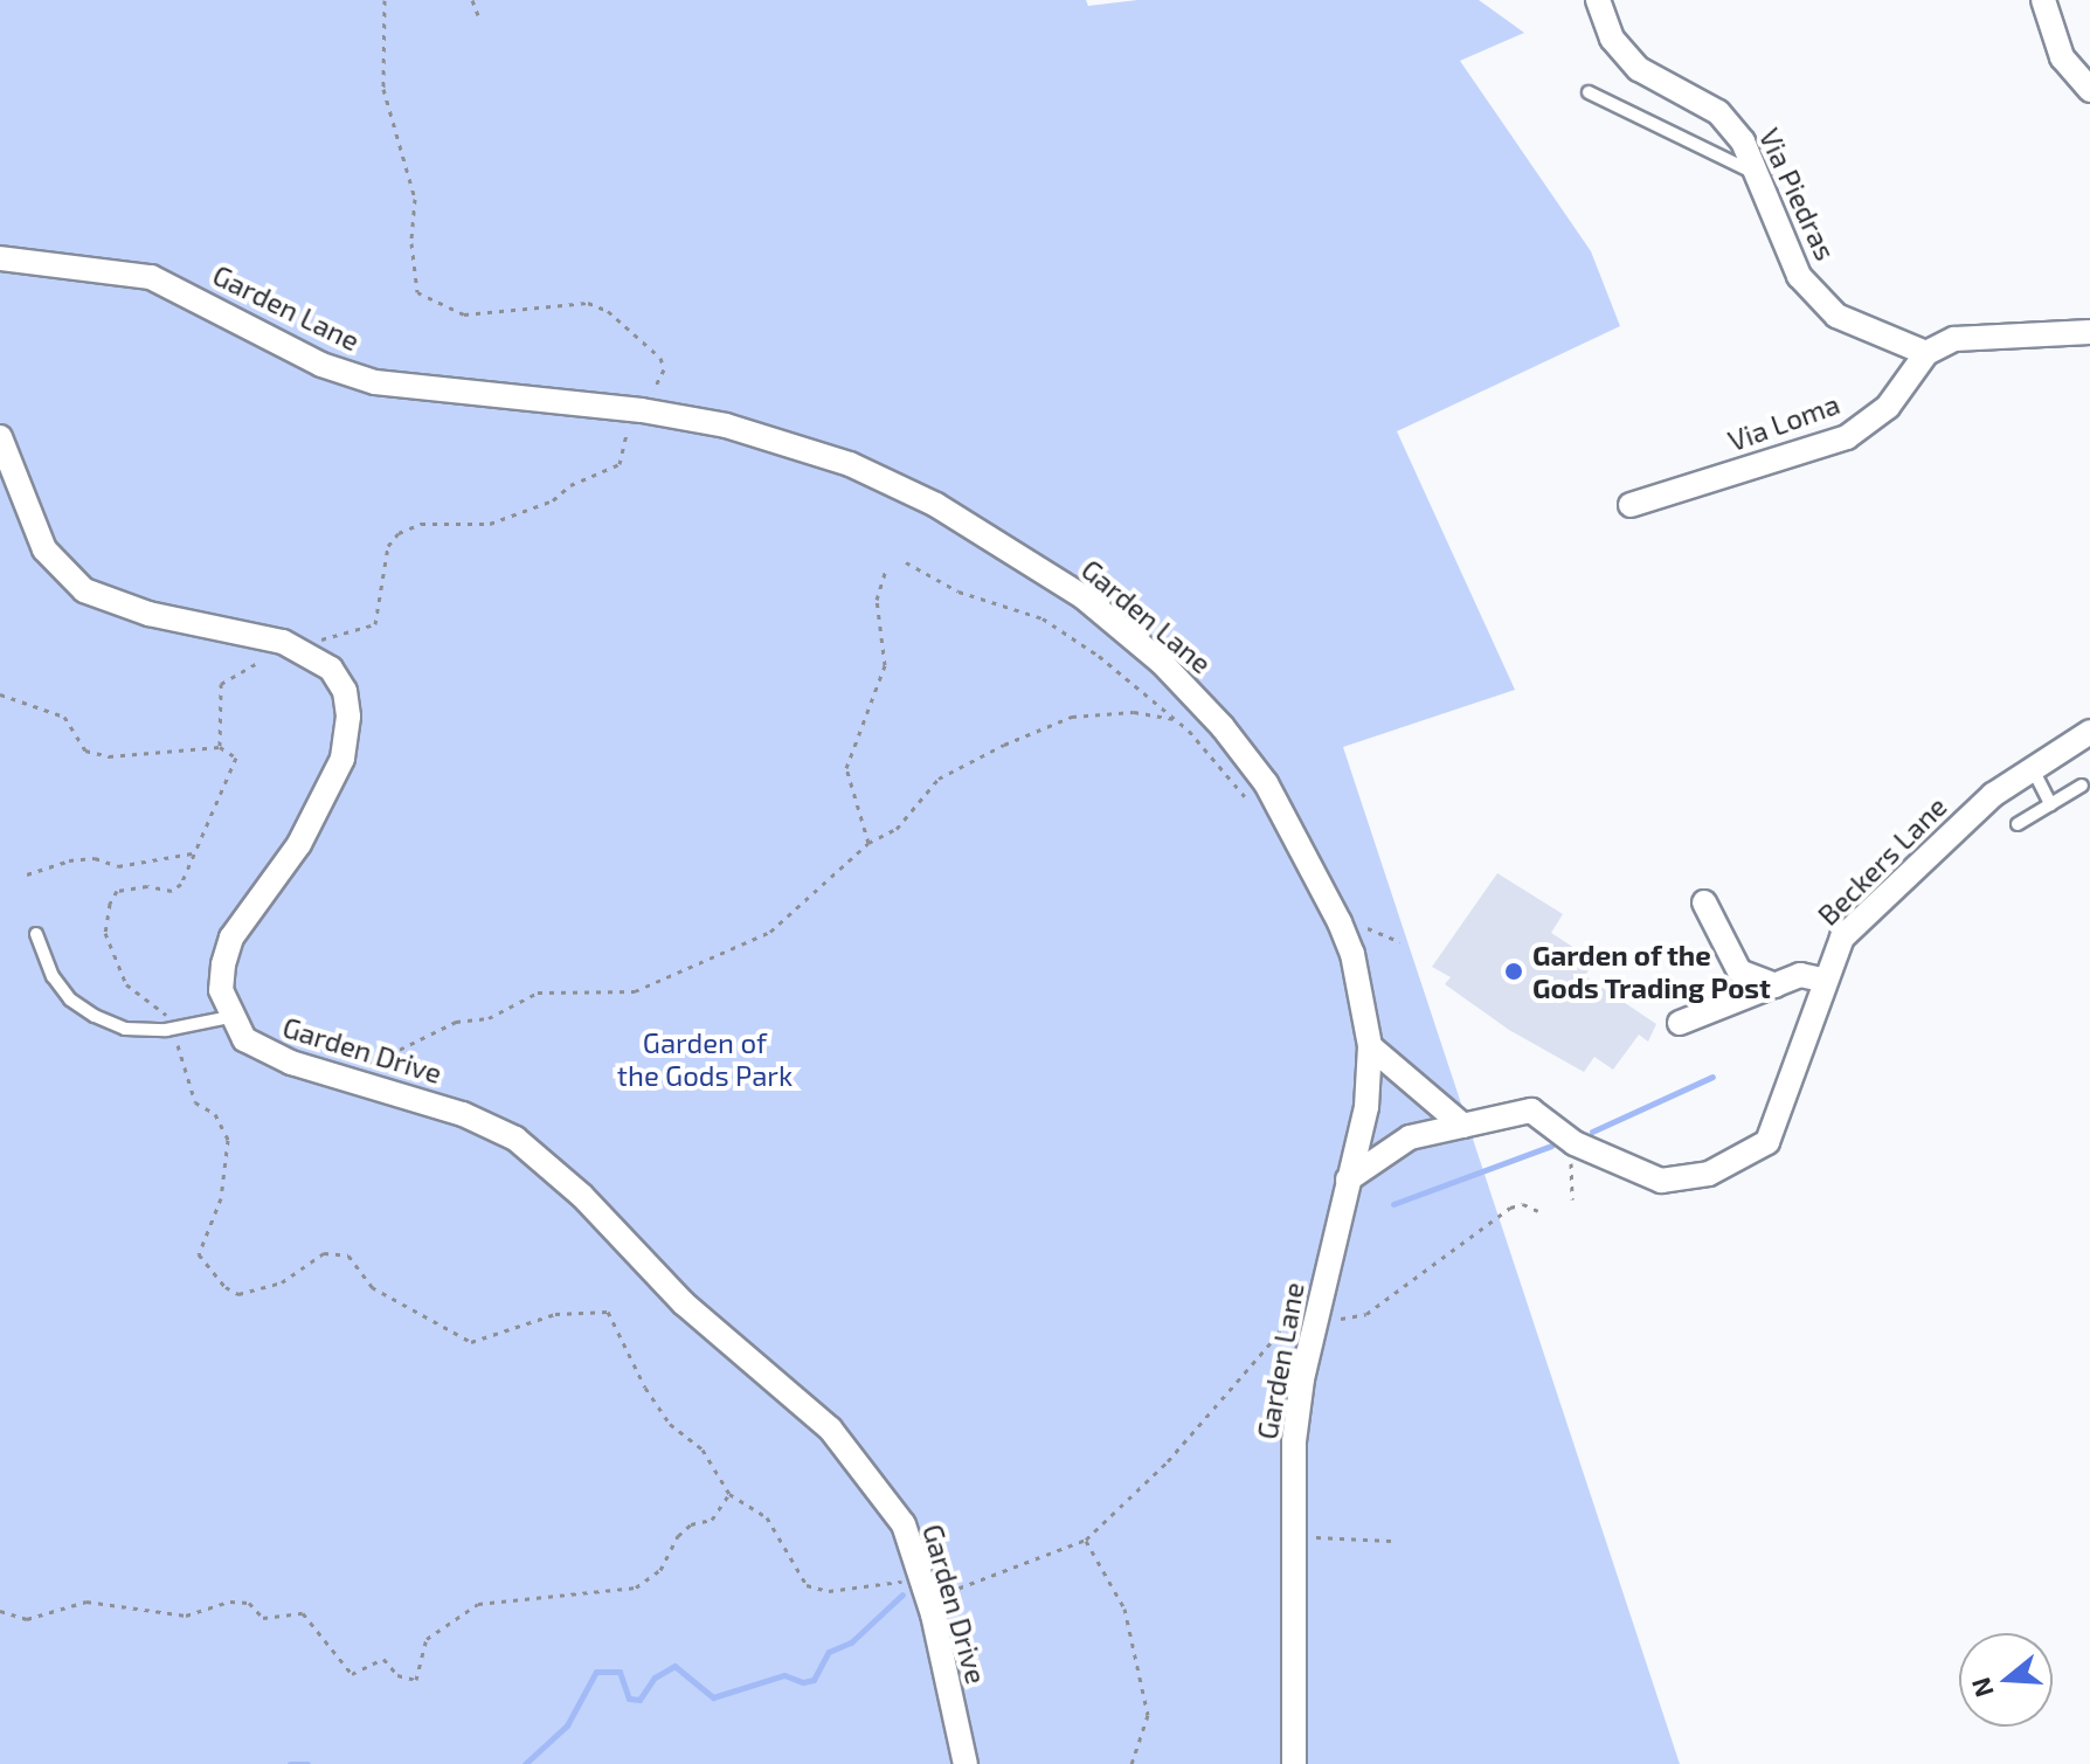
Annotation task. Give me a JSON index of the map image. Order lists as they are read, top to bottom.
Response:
{
  "streets": {
    "street": [
      "Via Piedras",
      "Garden Lane",
      "Via Loma",
      "Beckers Lane",
      "Garden Drive"
    ]
  },
  "crossings": [
    ["Via Piedras", "Via Loma"],
    ["Garden Lane", "Beckers Lane"]
  ],
  "parks": ["Garden of the Gods Park"],
  "places": ["Garden of the Gods Trading Post"],
  "north": "left"
}
